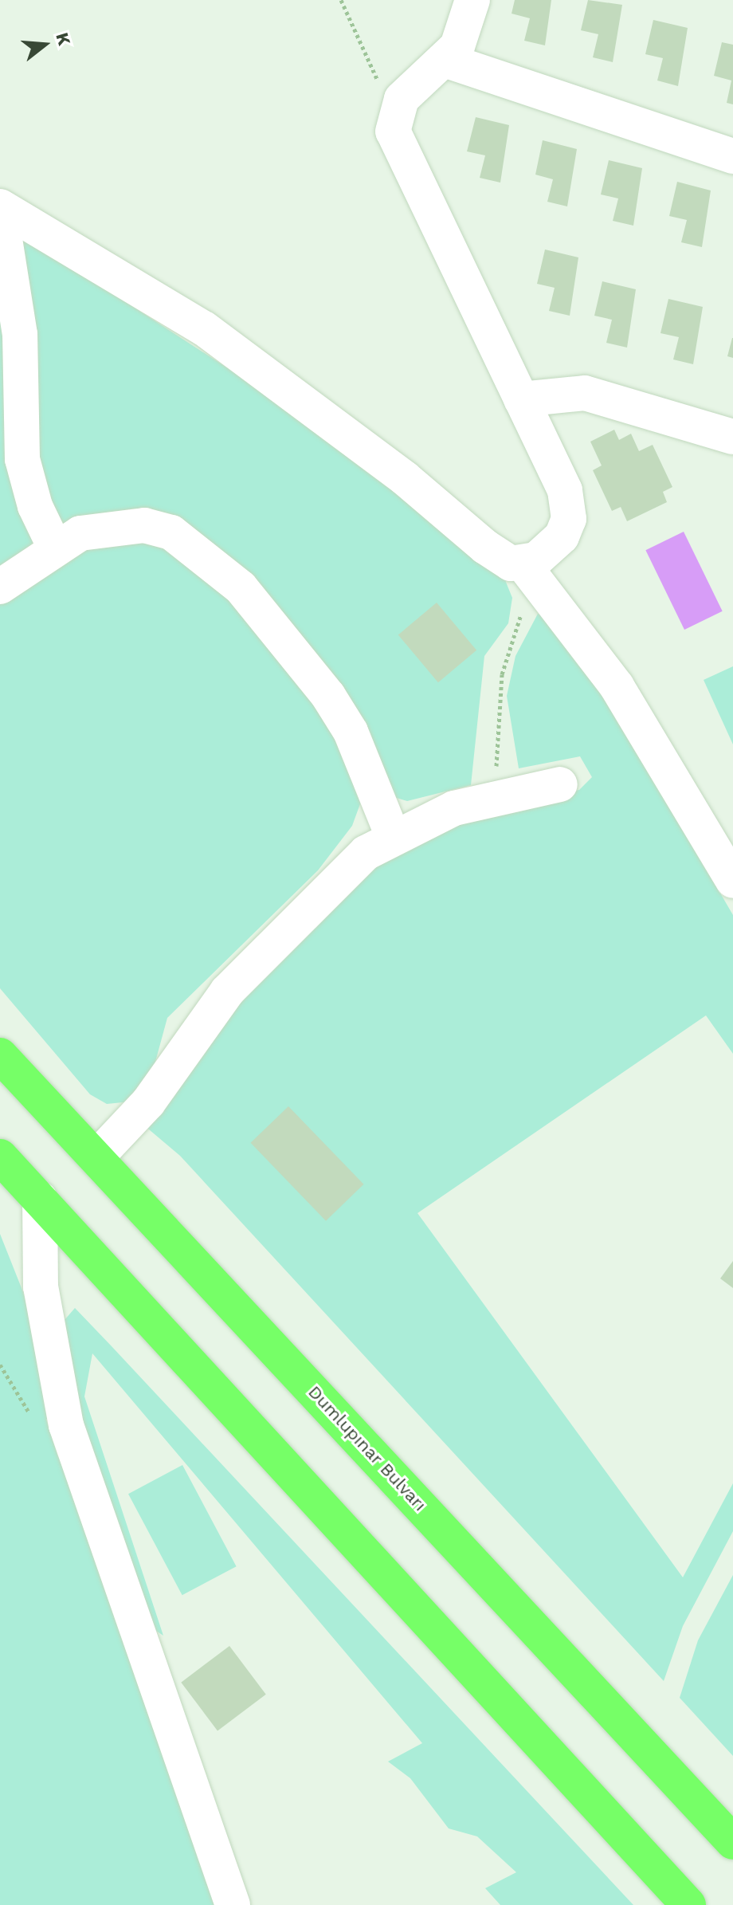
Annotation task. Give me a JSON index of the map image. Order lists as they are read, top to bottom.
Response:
{
  "streets": {
    "highway": ["Dumlupınar Bulvarı"]
  },
  "north": "right"
}
